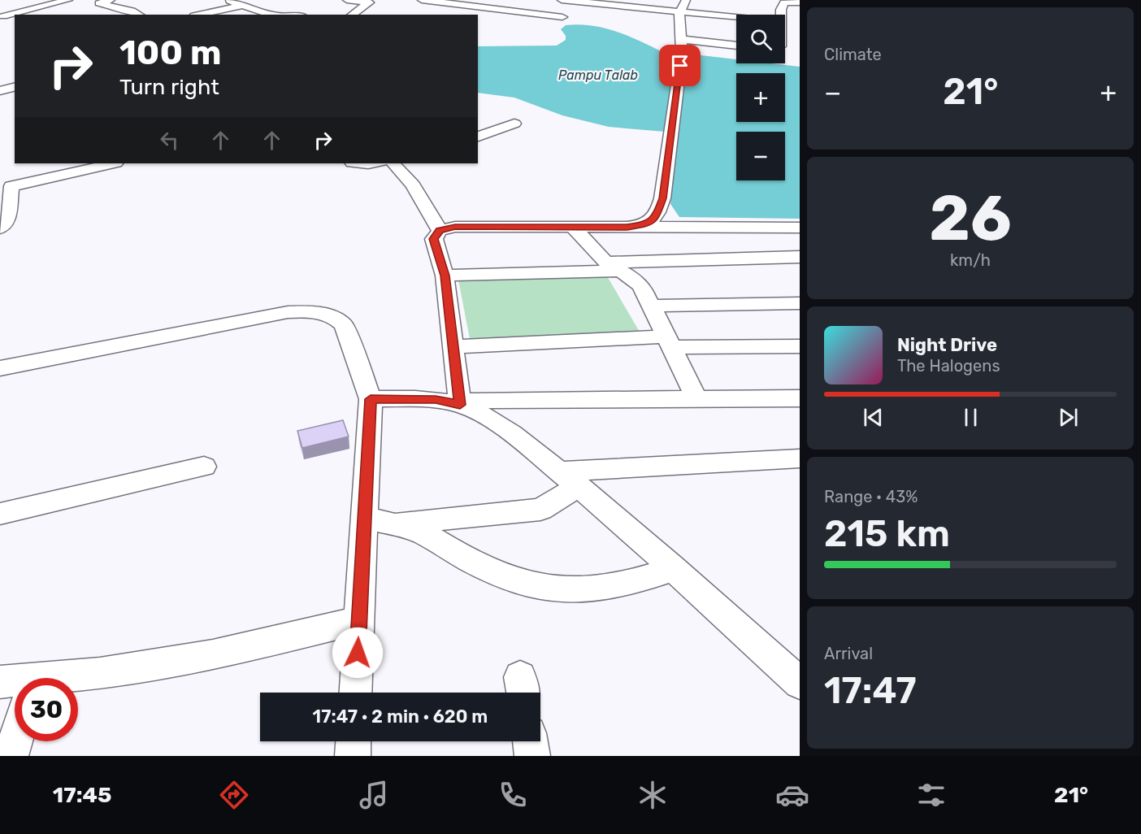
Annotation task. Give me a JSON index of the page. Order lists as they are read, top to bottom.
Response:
{
  "water": ["Pampu Talab"],
  "page": {
    "tile": [
      "Climate",
      ["26", "km/h"],
      ["Range · 43%", "215 km"],
      ["Arrival", "17:47"]
    ],
    "map_buttons": ["+", "−"],
    "turn": ["100 m", "Turn right"],
    "heat": ["−", "21°", "+"],
    "song": ["Night Drive", "The Halogens"],
    "limit": "30",
    "trip": "17:47 · 2 min · 620 m",
    "tabs": ["17:45", "21°"]
  }
}
